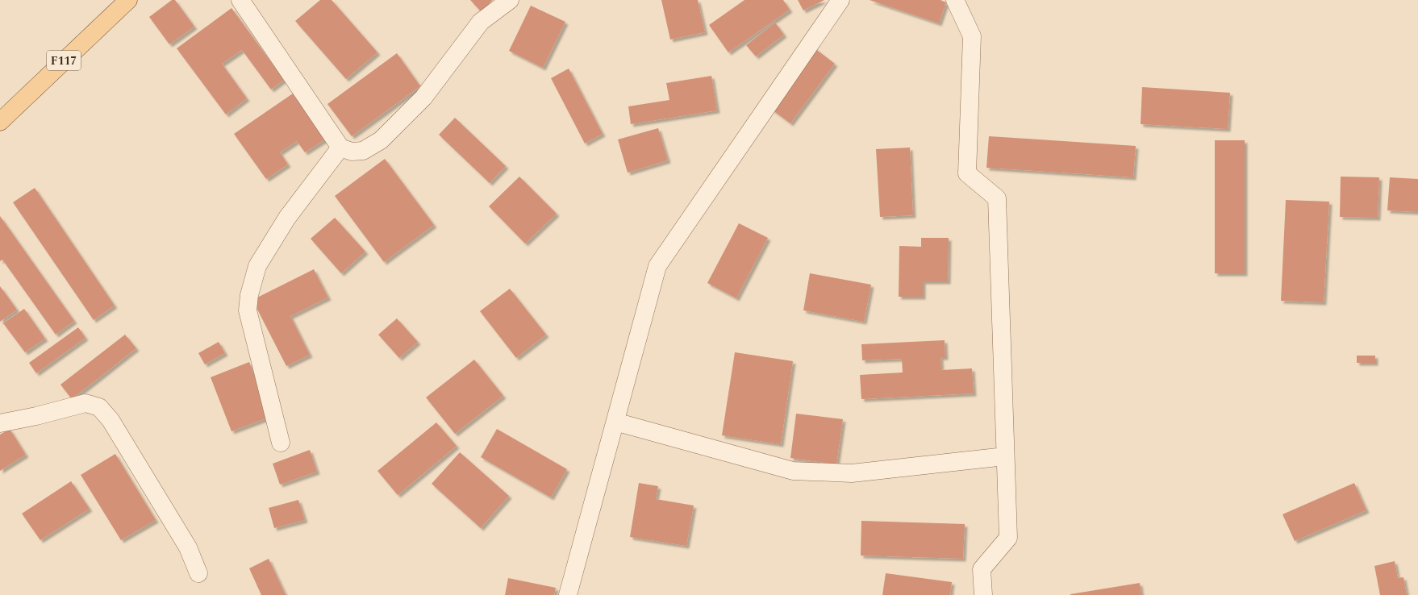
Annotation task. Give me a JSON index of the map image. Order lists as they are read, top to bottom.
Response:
{
  "streets": {
    "main road": ["F117"]
  }
}
